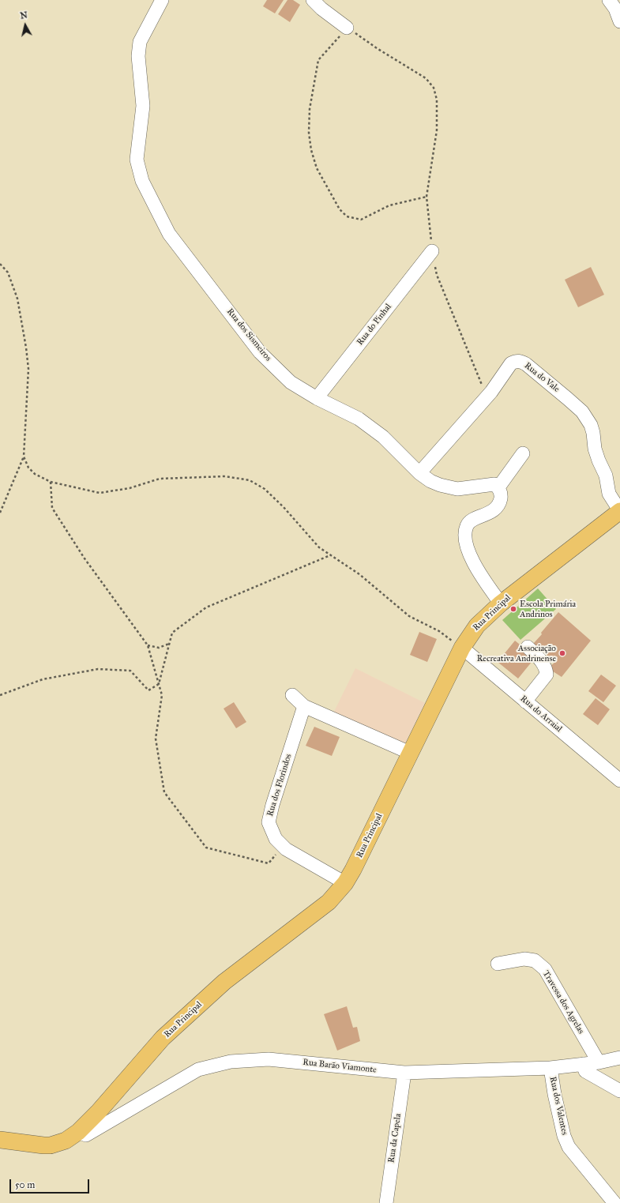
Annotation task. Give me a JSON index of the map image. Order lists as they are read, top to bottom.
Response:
{
  "streets": {
    "main road": ["Rua Principal"],
    "street": [
      "Rua do Pinhal",
      "Rua dos Sismeiros",
      "Rua do Vale",
      "Rua do Arraial",
      "Rua dos Florindos",
      "Travessa dos Agrelas",
      "Rua Barão Viamonte",
      "Rua dos Valentes",
      "Rua da Capela"
    ]
  },
  "crossings": [
    ["Rua do Pinhal", "Rua dos Sismeiros"],
    ["Rua dos Sismeiros", "Rua do Vale"],
    ["Rua do Vale", "Rua Principal"],
    ["Rua Principal", "Rua do Arraial"],
    ["Rua Principal", "Rua dos Florindos"],
    ["Rua Principal", "Rua Barão Viamonte"],
    ["Travessa dos Agrelas", "Rua Barão Viamonte"],
    ["Rua Barão Viamonte", "Rua dos Valentes"],
    ["Rua Barão Viamonte", "Rua da Capela"]
  ],
  "places": ["Escola Primária Andrinos", "Associação Recreativa Andrinense"],
  "scale_bar": "50 m",
  "north": "top"
}
